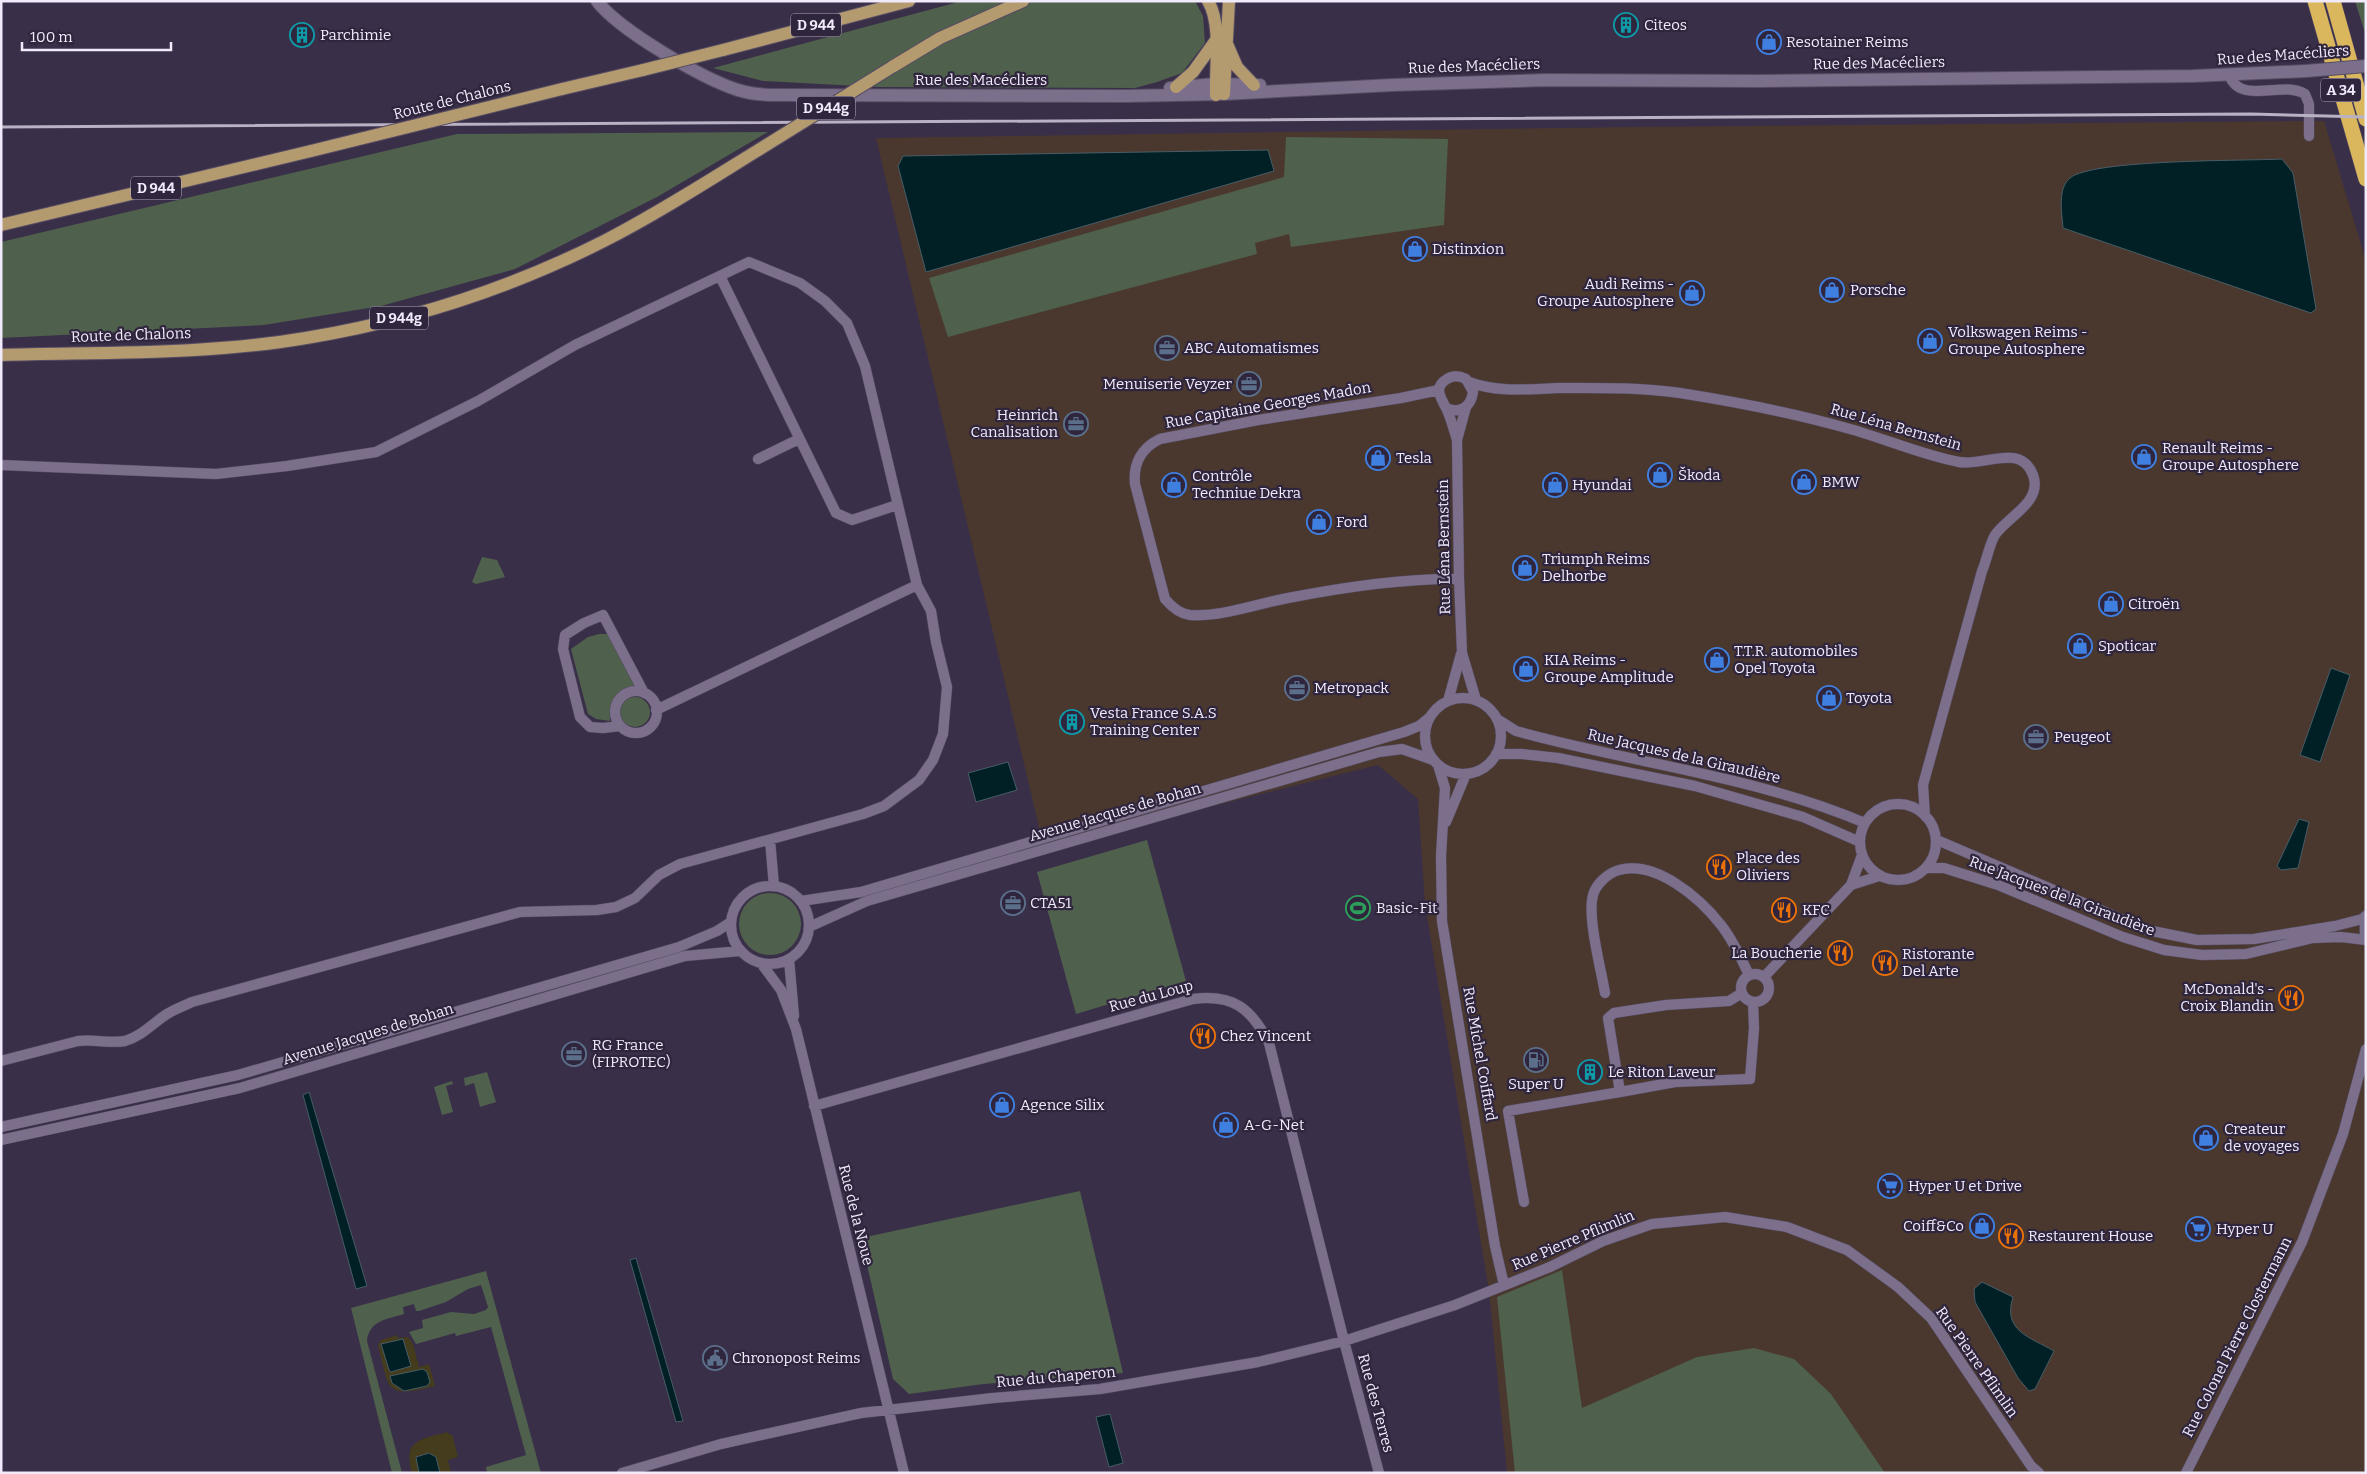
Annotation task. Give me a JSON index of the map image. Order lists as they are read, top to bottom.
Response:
{
  "streets": {
    "highway": ["A 34"],
    "main road": ["D 944", "Route de Chalons", "D 944g"],
    "street": [
      "Rue des Macécliers",
      "Rue Capitaine Georges Madon",
      "Rue Léna Bernstein",
      "Rue Jacques de la Giraudière",
      "Avenue Jacques de Bohan",
      "Rue du Loup",
      "Rue Michel Coiffard",
      "Rue de la Noue",
      "Rue Pierre Pflimlin",
      "Rue Colonel Pierre Clostermann",
      "Rue du Chaperon",
      "Rue des Terres"
    ]
  },
  "crossings": [
    ["Rue Capitaine Georges Madon", "Rue Léna Bernstein"],
    ["Rue Léna Bernstein", "Rue Jacques de la Giraudière"],
    ["Rue Jacques de la Giraudière", "Avenue Jacques de Bohan"],
    ["Rue Jacques de la Giraudière", "Rue Michel Coiffard"],
    ["Avenue Jacques de Bohan", "Rue Michel Coiffard"],
    ["Rue du Loup", "Rue de la Noue"],
    ["Rue du Loup", "Rue du Chaperon"],
    ["Rue du Loup", "Rue des Terres"],
    ["Rue Michel Coiffard", "Rue Pierre Pflimlin"],
    ["Rue de la Noue", "Rue du Chaperon"],
    ["Rue Pierre Pflimlin", "Rue du Chaperon"],
    ["Rue du Chaperon", "Rue des Terres"]
  ],
  "places": {
    "building": [
      "Citeos",
      "Parchimie",
      "Vesta France S.A.S Training Center",
      "Le Riton Laveur"
    ],
    "shop": [
      "Resotainer Reims",
      "Distinxion",
      "Porsche",
      "Audi Reims - Groupe Autosphere",
      "Volkswagen Reims - Groupe Autosphere",
      "Renault Reims - Groupe Autosphere",
      "Tesla",
      "Škoda",
      "BMW",
      "Contrôle Techniue Dekra",
      "Hyundai",
      "Ford",
      "Triumph Reims Delhorbe",
      "Citroën",
      "Spoticar",
      "T.T.R. automobiles Opel Toyota",
      "KIA Reims - Groupe Amplitude",
      "Toyota",
      "Agence Silix",
      "A-G-Net",
      "Createur de voyages",
      "Coiff&Co"
    ],
    "office": [
      "ABC Automatismes",
      "Menuiserie Veyzer",
      "Heinrich Canalisation",
      "Metropack",
      "Peugeot",
      "CTA51",
      "RG France (FIPROTEC)"
    ],
    "restaurant": [
      "Place des Oliviers",
      "KFC",
      "La Boucherie",
      "Ristorante Del Arte",
      "McDonald's - Croix Blandin",
      "Chez Vincent",
      "Restaurent House"
    ],
    "sports": ["Basic-Fit"],
    "fuel station": ["Super U"],
    "supermarket": ["Hyper U et Drive", "Hyper U"],
    "public building": ["Chronopost Reims"]
  },
  "scale_bar": "100 m"
}
